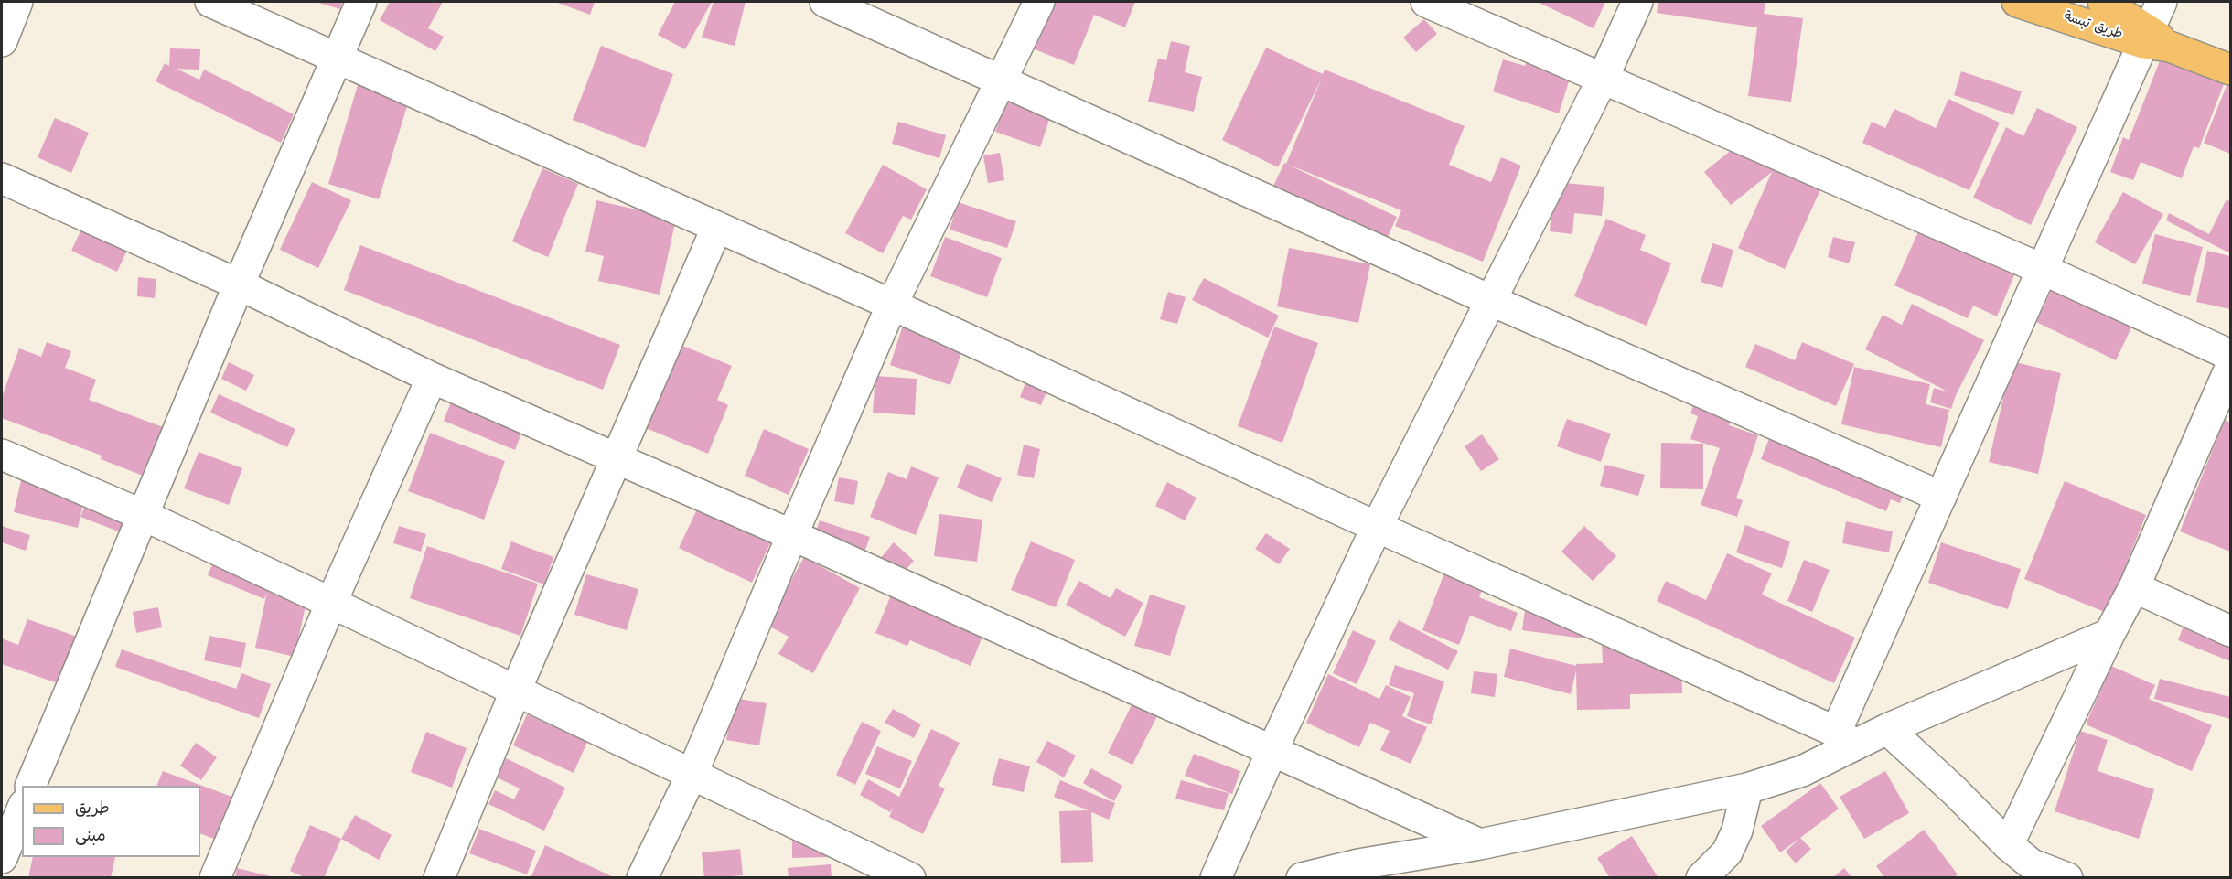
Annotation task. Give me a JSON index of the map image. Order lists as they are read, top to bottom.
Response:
{
  "streets": {
    "main road": ["طريق تبسة"]
  },
  "legend": ["طريق", "مبنى"]
}
